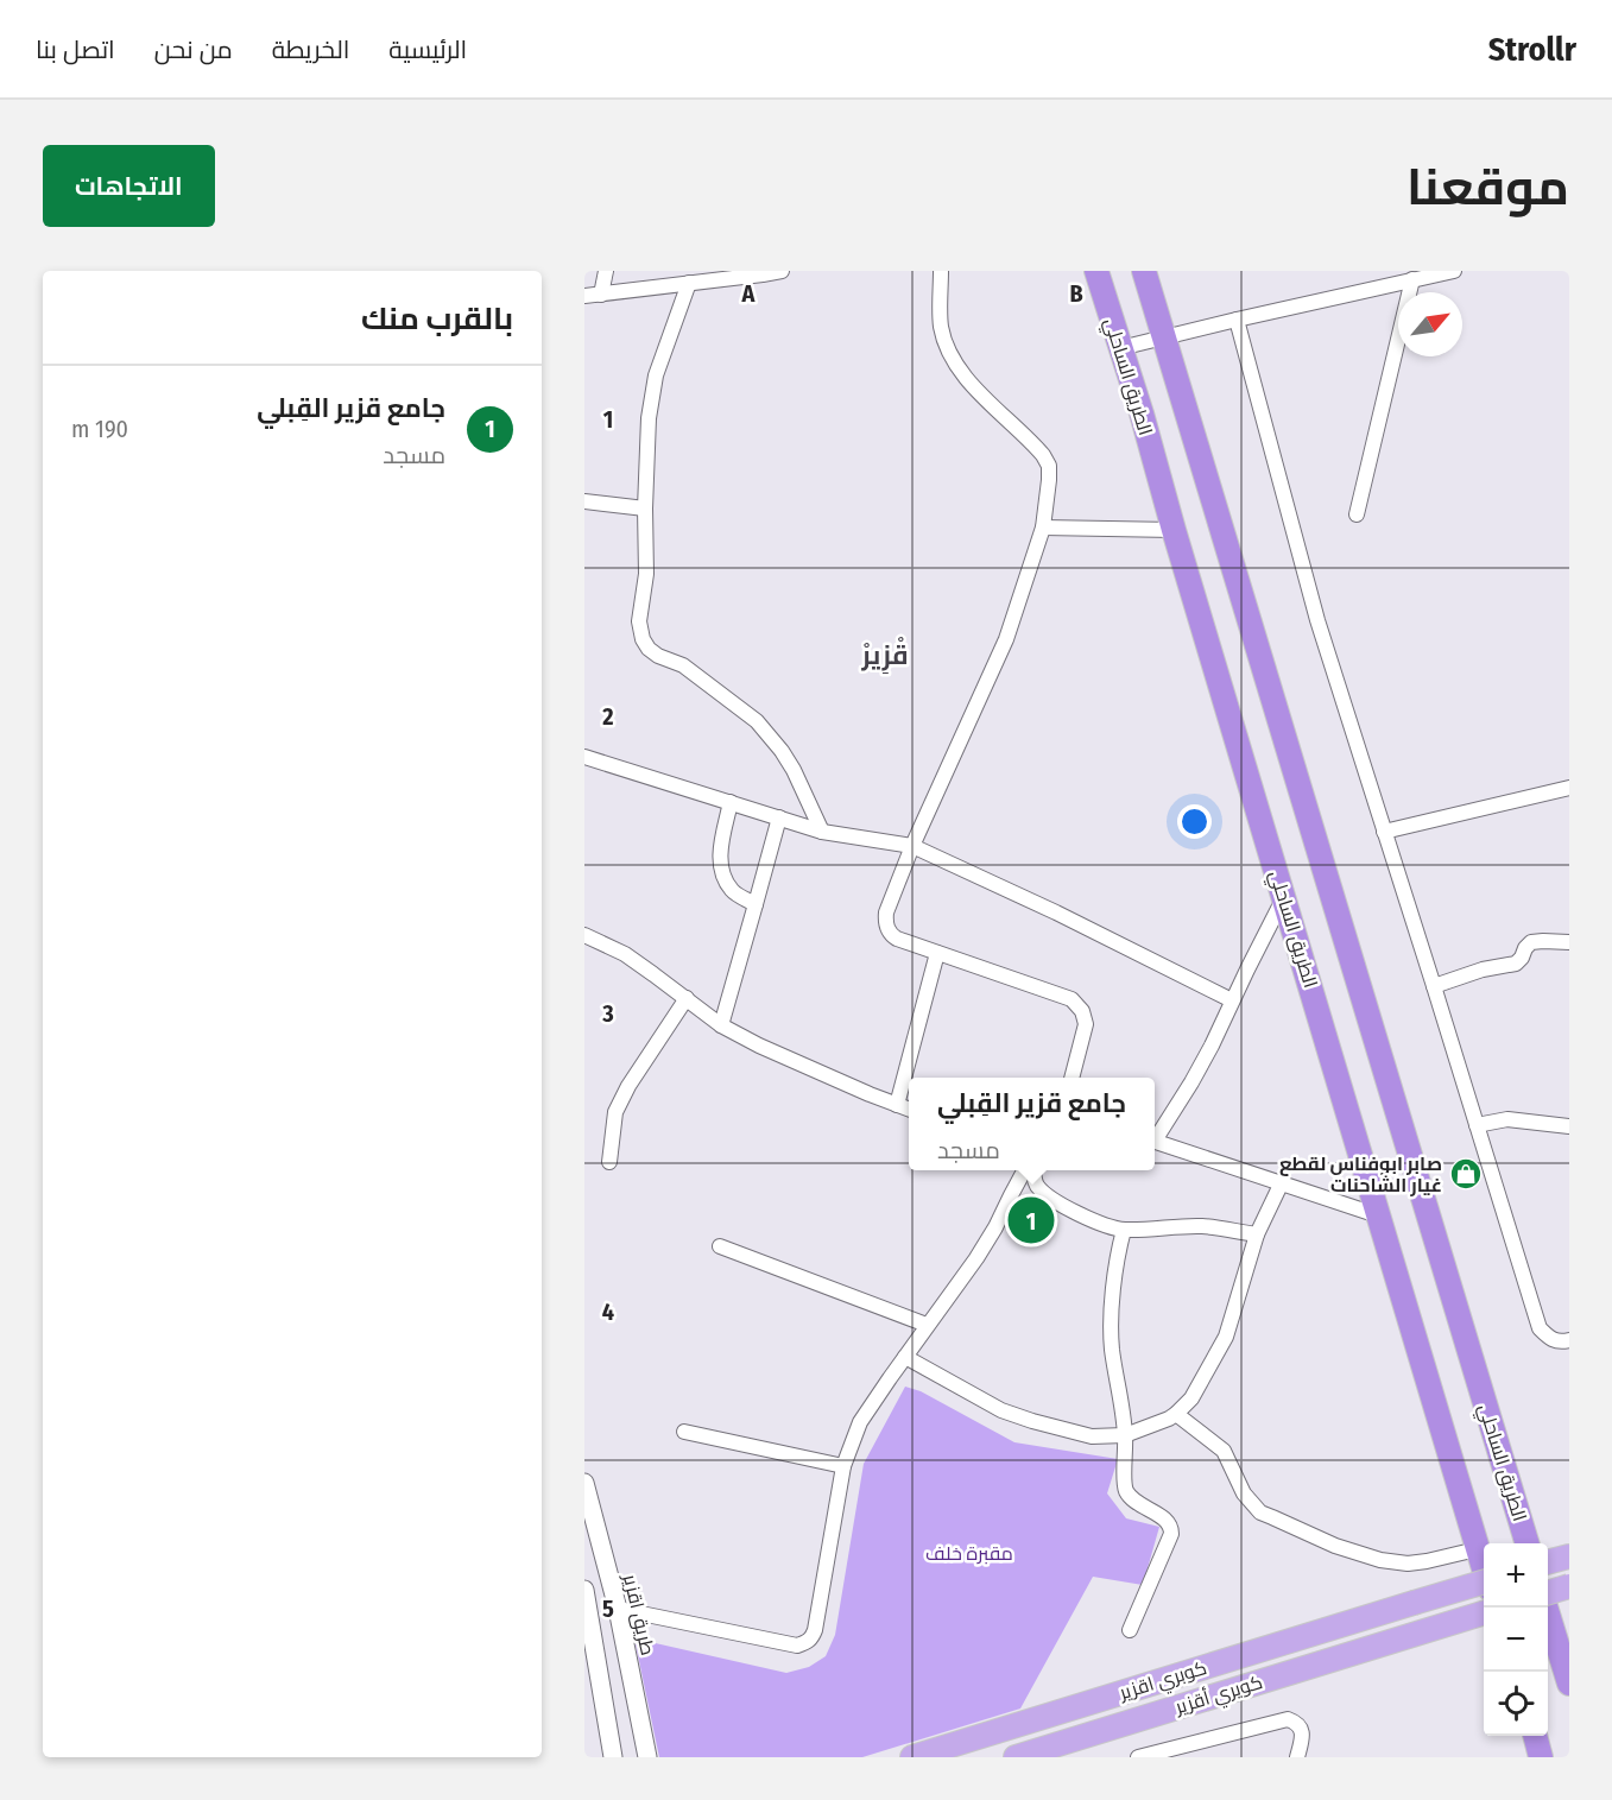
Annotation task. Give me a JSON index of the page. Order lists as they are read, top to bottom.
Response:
{
  "streets": {
    "highway": ["الطريق الساحلي"],
    "main road": ["كوبري اقزير", "كويري أقزير"],
    "street": ["طريق اقزير"]
  },
  "districts": ["قْزِيرْ"],
  "parks": ["مقبرة خلف"],
  "places": {
    "shop": ["صابر ابوفناس لقطع غيار الشاحنات"]
  },
  "north": "top right",
  "page": {
    "header": "Strollr",
    "nav": [
      "الرئيسية",
      "الخريطة",
      "من نحن",
      "اتصل بنا"
    ],
    "title": "موقعنا",
    "buttons": "الاتجاهات",
    "heading": "بالقرب منك",
    "list": [
      {
        "mark": "1",
        "name": "جامع قزير القِبلي",
        "note": "مسجد",
        "value": "190 m"
      }
    ],
    "popup": ["جامع قزير القِبلي", "مسجد"],
    "pins": "1",
    "map_buttons": ["+", "−"]
  },
  "grid": {
    "columns": ["A", "B"],
    "rows": [
      "1",
      "2",
      "3",
      "4",
      "5"
    ]
  }
}
